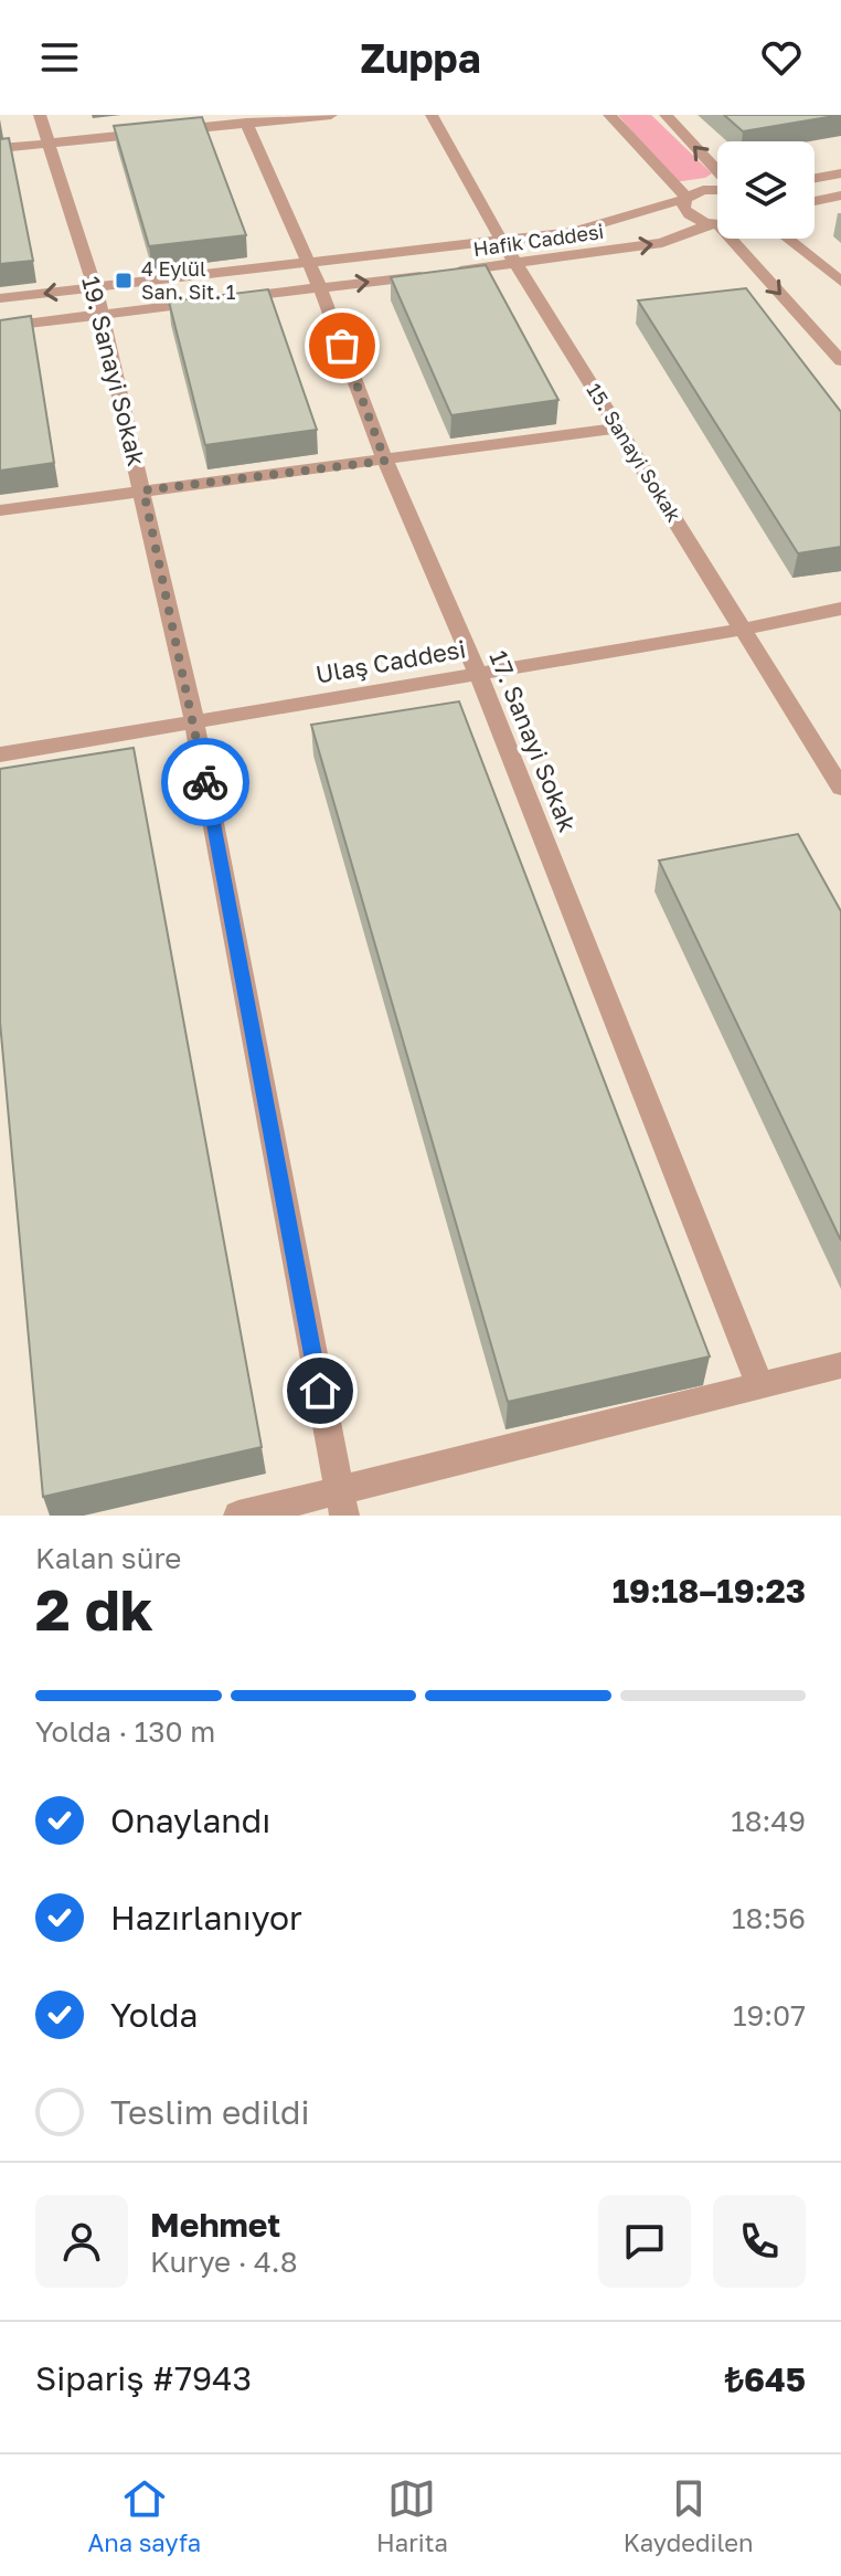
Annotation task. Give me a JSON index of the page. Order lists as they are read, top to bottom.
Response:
{
  "streets": {
    "street": [
      "Hafik Caddesi",
      "19. Sanayi Sokak",
      "15. Sanayi Sokak",
      "Ulaş Caddesi",
      "17. Sanayi Sokak"
    ]
  },
  "crossings": [
    ["Hafik Caddesi", "19. Sanayi Sokak"],
    ["Hafik Caddesi", "15. Sanayi Sokak"],
    ["Hafik Caddesi", "17. Sanayi Sokak"],
    ["19. Sanayi Sokak", "Ulaş Caddesi"],
    ["15. Sanayi Sokak", "Ulaş Caddesi"],
    ["Ulaş Caddesi", "17. Sanayi Sokak"]
  ],
  "places": {
    "transit": ["4 Eylül San. Sit. 1"]
  },
  "page": {
    "header": "Zuppa",
    "heading": ["2 dk", "Kalan süre", "19:18–19:23"],
    "panel": [
      "Mehmet",
      "Kurye · 4.8",
      "Sipariş #7943",
      "₺645"
    ],
    "bar": "Yolda · 130 m",
    "list": [
      ["Onaylandı", "18:49"],
      ["Hazırlanıyor", "18:56"],
      ["Yolda", "19:07"],
      "Teslim edildi"
    ],
    "tabs": ["Ana sayfa", "Harita", "Kaydedilen"]
  }
}
